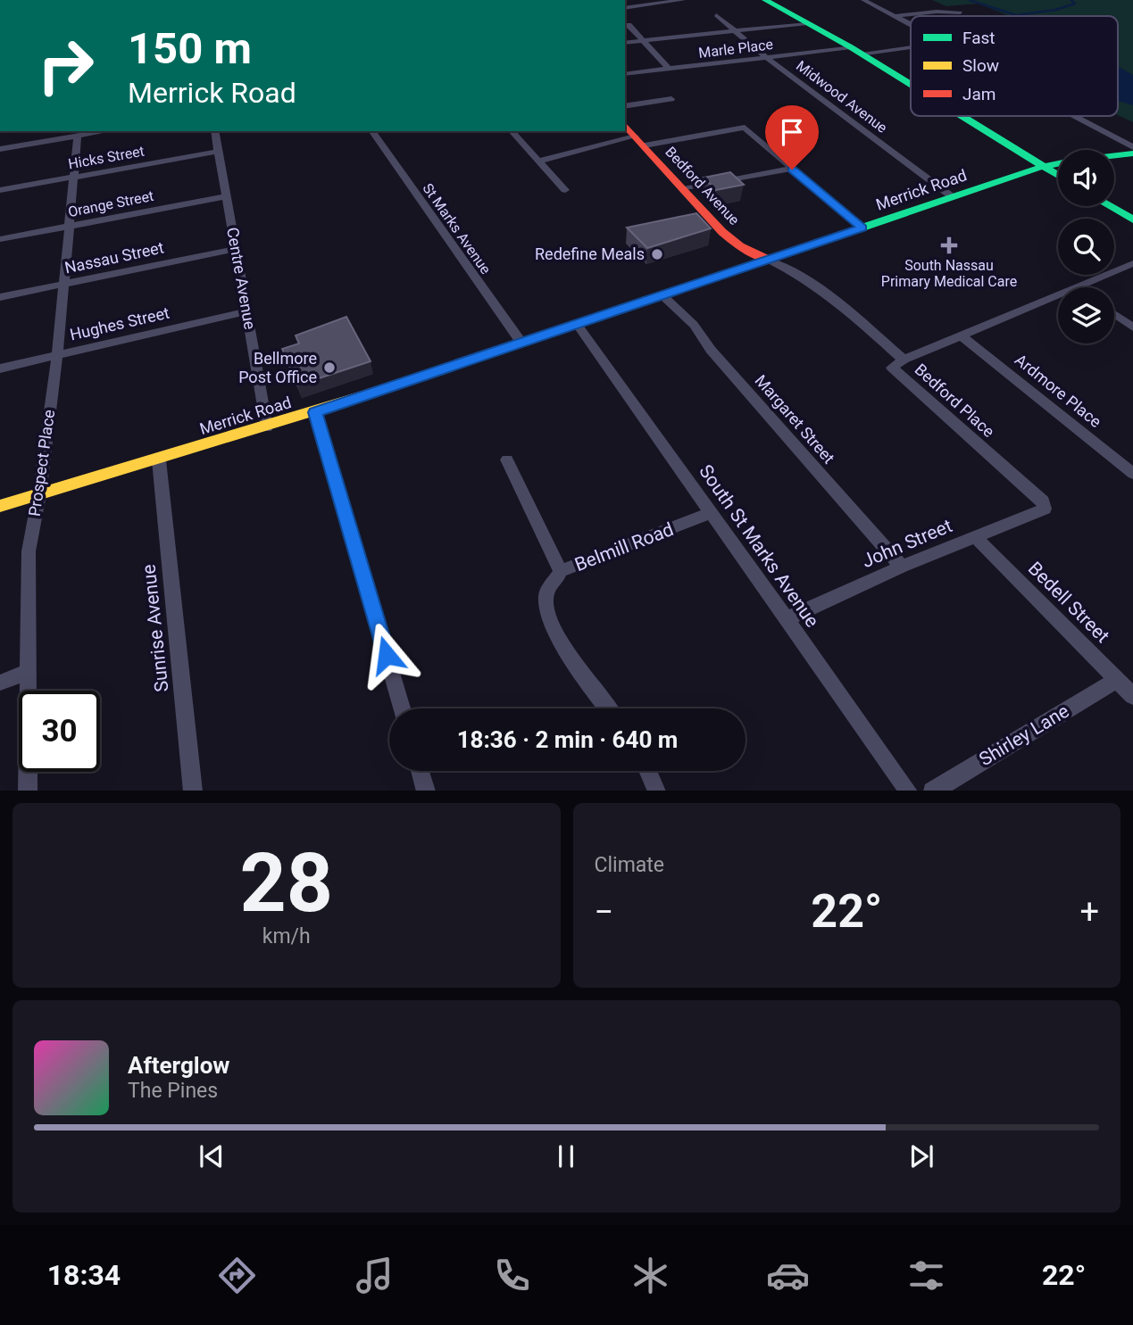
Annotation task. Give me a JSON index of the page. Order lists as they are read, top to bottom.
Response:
{
  "streets": {
    "main road": ["Bedford Avenue", "Merrick Road"],
    "street": [
      "Marle Place",
      "Midwood Avenue",
      "Hicks Street",
      "Orange Street",
      "St Marks Avenue",
      "Nassau Street",
      "Centre Avenue",
      "Hughes Street",
      "Ardmore Place",
      "Bedford Place",
      "Margaret Street",
      "Prospect Place",
      "John Street",
      "South St Marks Avenue",
      "Belmill Road",
      "Bedell Street",
      "Sunrise Avenue",
      "Shirley Lane"
    ]
  },
  "crossings": [
    ["Marle Place", "Midwood Avenue"],
    ["Midwood Avenue", "Merrick Road"],
    ["Hicks Street", "Centre Avenue"],
    ["Hicks Street", "Prospect Place"],
    ["Bedford Avenue", "Merrick Road"],
    ["Bedford Avenue", "Bedford Place"],
    ["Merrick Road", "St Marks Avenue"],
    ["Merrick Road", "Centre Avenue"],
    ["Merrick Road", "Bedford Place"],
    ["Merrick Road", "Margaret Street"],
    ["Merrick Road", "Prospect Place"],
    ["Merrick Road", "South St Marks Avenue"],
    ["Merrick Road", "Sunrise Avenue"],
    ["Orange Street", "Centre Avenue"],
    ["Orange Street", "Prospect Place"],
    ["Nassau Street", "Centre Avenue"],
    ["Nassau Street", "Prospect Place"],
    ["Centre Avenue", "Hughes Street"],
    ["Hughes Street", "Prospect Place"],
    ["Bedford Place", "John Street"],
    ["Margaret Street", "John Street"],
    ["John Street", "South St Marks Avenue"],
    ["John Street", "Bedell Street"],
    ["South St Marks Avenue", "Belmill Road"],
    ["Bedell Street", "Shirley Lane"]
  ],
  "places": {
    "health": ["South Nassau Primary Medical Care"],
    "other": ["Redefine Meals", "Bellmore Post Office"]
  },
  "legend": ["Fast", "Slow", "Jam"],
  "page": {
    "turn": ["150 m", "Merrick Road"],
    "limit": "30",
    "trip": "18:36 · 2 min · 640 m",
    "tile": [
      ["28", "km/h"],
      "Climate"
    ],
    "heat": ["−", "22°", "+"],
    "song": ["Afterglow", "The Pines"],
    "tabs": ["18:34", "22°"]
  }
}
